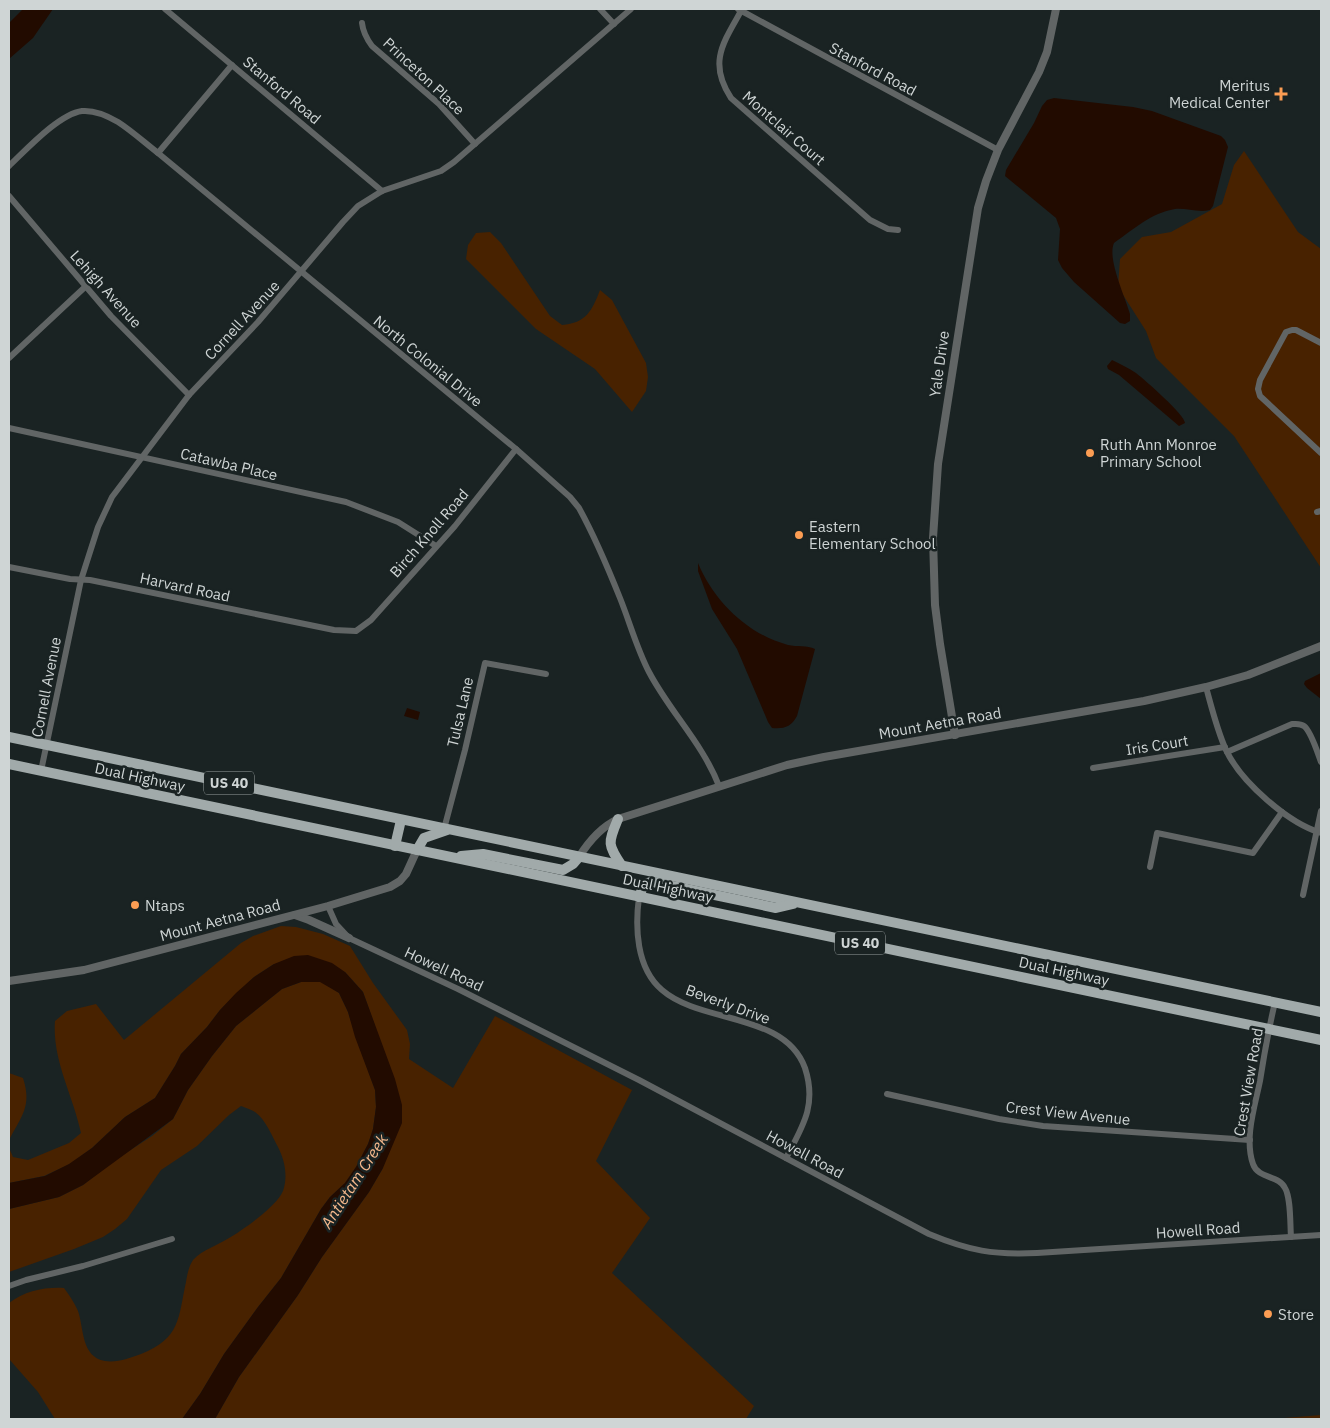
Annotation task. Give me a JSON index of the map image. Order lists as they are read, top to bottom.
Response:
{
  "streets": {
    "main road": ["Dual Highway", "US 40"],
    "street": [
      "Stanford Road",
      "Princeton Place",
      "Montclair Court",
      "Lehigh Avenue",
      "Cornell Avenue",
      "North Colonial Drive",
      "Yale Drive",
      "Catawba Place",
      "Birch Knoll Road",
      "Harvard Road",
      "Tulsa Lane",
      "Mount Aetna Road",
      "Iris Court",
      "Howell Road",
      "Beverly Drive",
      "Crest View Road",
      "Crest View Avenue"
    ]
  },
  "crossings": [
    ["Stanford Road", "Montclair Court"],
    ["Stanford Road", "Cornell Avenue"],
    ["Stanford Road", "Yale Drive"],
    ["Princeton Place", "Cornell Avenue"],
    ["Lehigh Avenue", "Cornell Avenue"],
    ["Cornell Avenue", "North Colonial Drive"],
    ["Cornell Avenue", "Catawba Place"],
    ["Cornell Avenue", "Harvard Road"],
    ["Cornell Avenue", "Dual Highway"],
    ["North Colonial Drive", "Birch Knoll Road"],
    ["North Colonial Drive", "Mount Aetna Road"],
    ["Yale Drive", "Mount Aetna Road"],
    ["Catawba Place", "Birch Knoll Road"],
    ["Birch Knoll Road", "Harvard Road"],
    ["Tulsa Lane", "Dual Highway"],
    ["Mount Aetna Road", "Dual Highway"],
    ["Mount Aetna Road", "Howell Road"],
    ["Dual Highway", "Beverly Drive"],
    ["Dual Highway", "Crest View Road"],
    ["Howell Road", "Beverly Drive"],
    ["Howell Road", "Crest View Road"],
    ["Crest View Road", "Crest View Avenue"]
  ],
  "water": ["Antietam Creek"],
  "places": {
    "health": ["Meritus Medical Center"],
    "other": [
      "Ruth Ann Monroe Primary School",
      "Eastern Elementary School",
      "Ntaps",
      "Store"
    ]
  }
}
